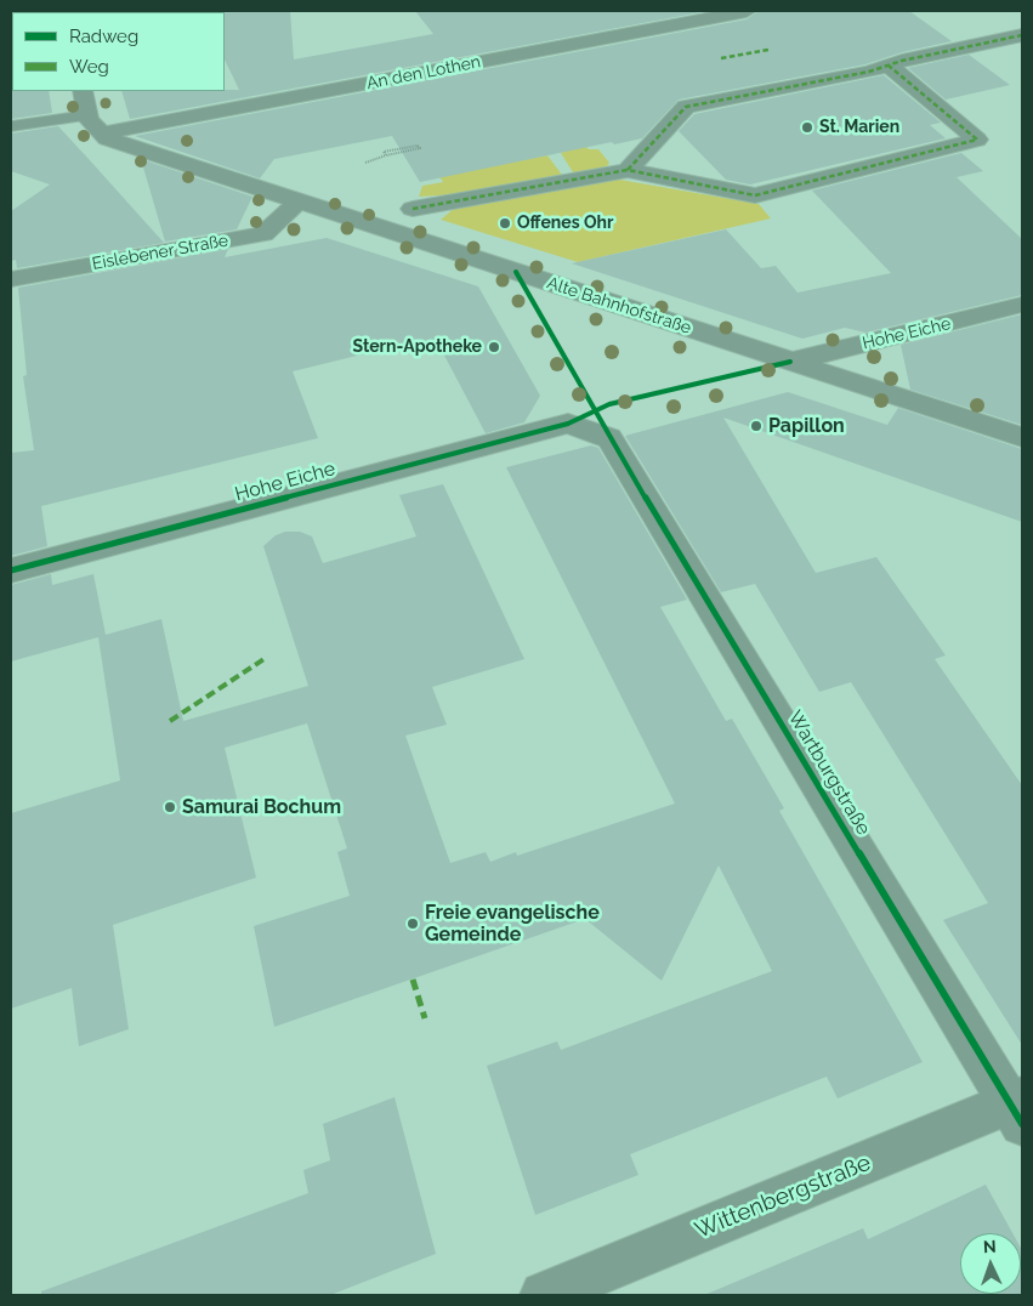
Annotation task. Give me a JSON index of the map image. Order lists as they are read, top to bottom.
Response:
{
  "streets": {
    "street": [
      "An den Lothen",
      "Eislebener Straße",
      "Alte Bahnhofstraße",
      "Hohe Eiche",
      "Wartburgstraße",
      "Wittenbergstraße"
    ]
  },
  "crossings": [
    ["An den Lothen", "Alte Bahnhofstraße"],
    ["Eislebener Straße", "Alte Bahnhofstraße"],
    ["Alte Bahnhofstraße", "Hohe Eiche"],
    ["Hohe Eiche", "Wartburgstraße"],
    ["Wartburgstraße", "Wittenbergstraße"]
  ],
  "places": [
    "St. Marien",
    "Offenes Ohr",
    "Stern-Apotheke",
    "Papillon",
    "Samurai Bochum",
    "Freie evangelische Gemeinde"
  ],
  "legend": ["Radweg", "Weg"],
  "north": "top"
}
